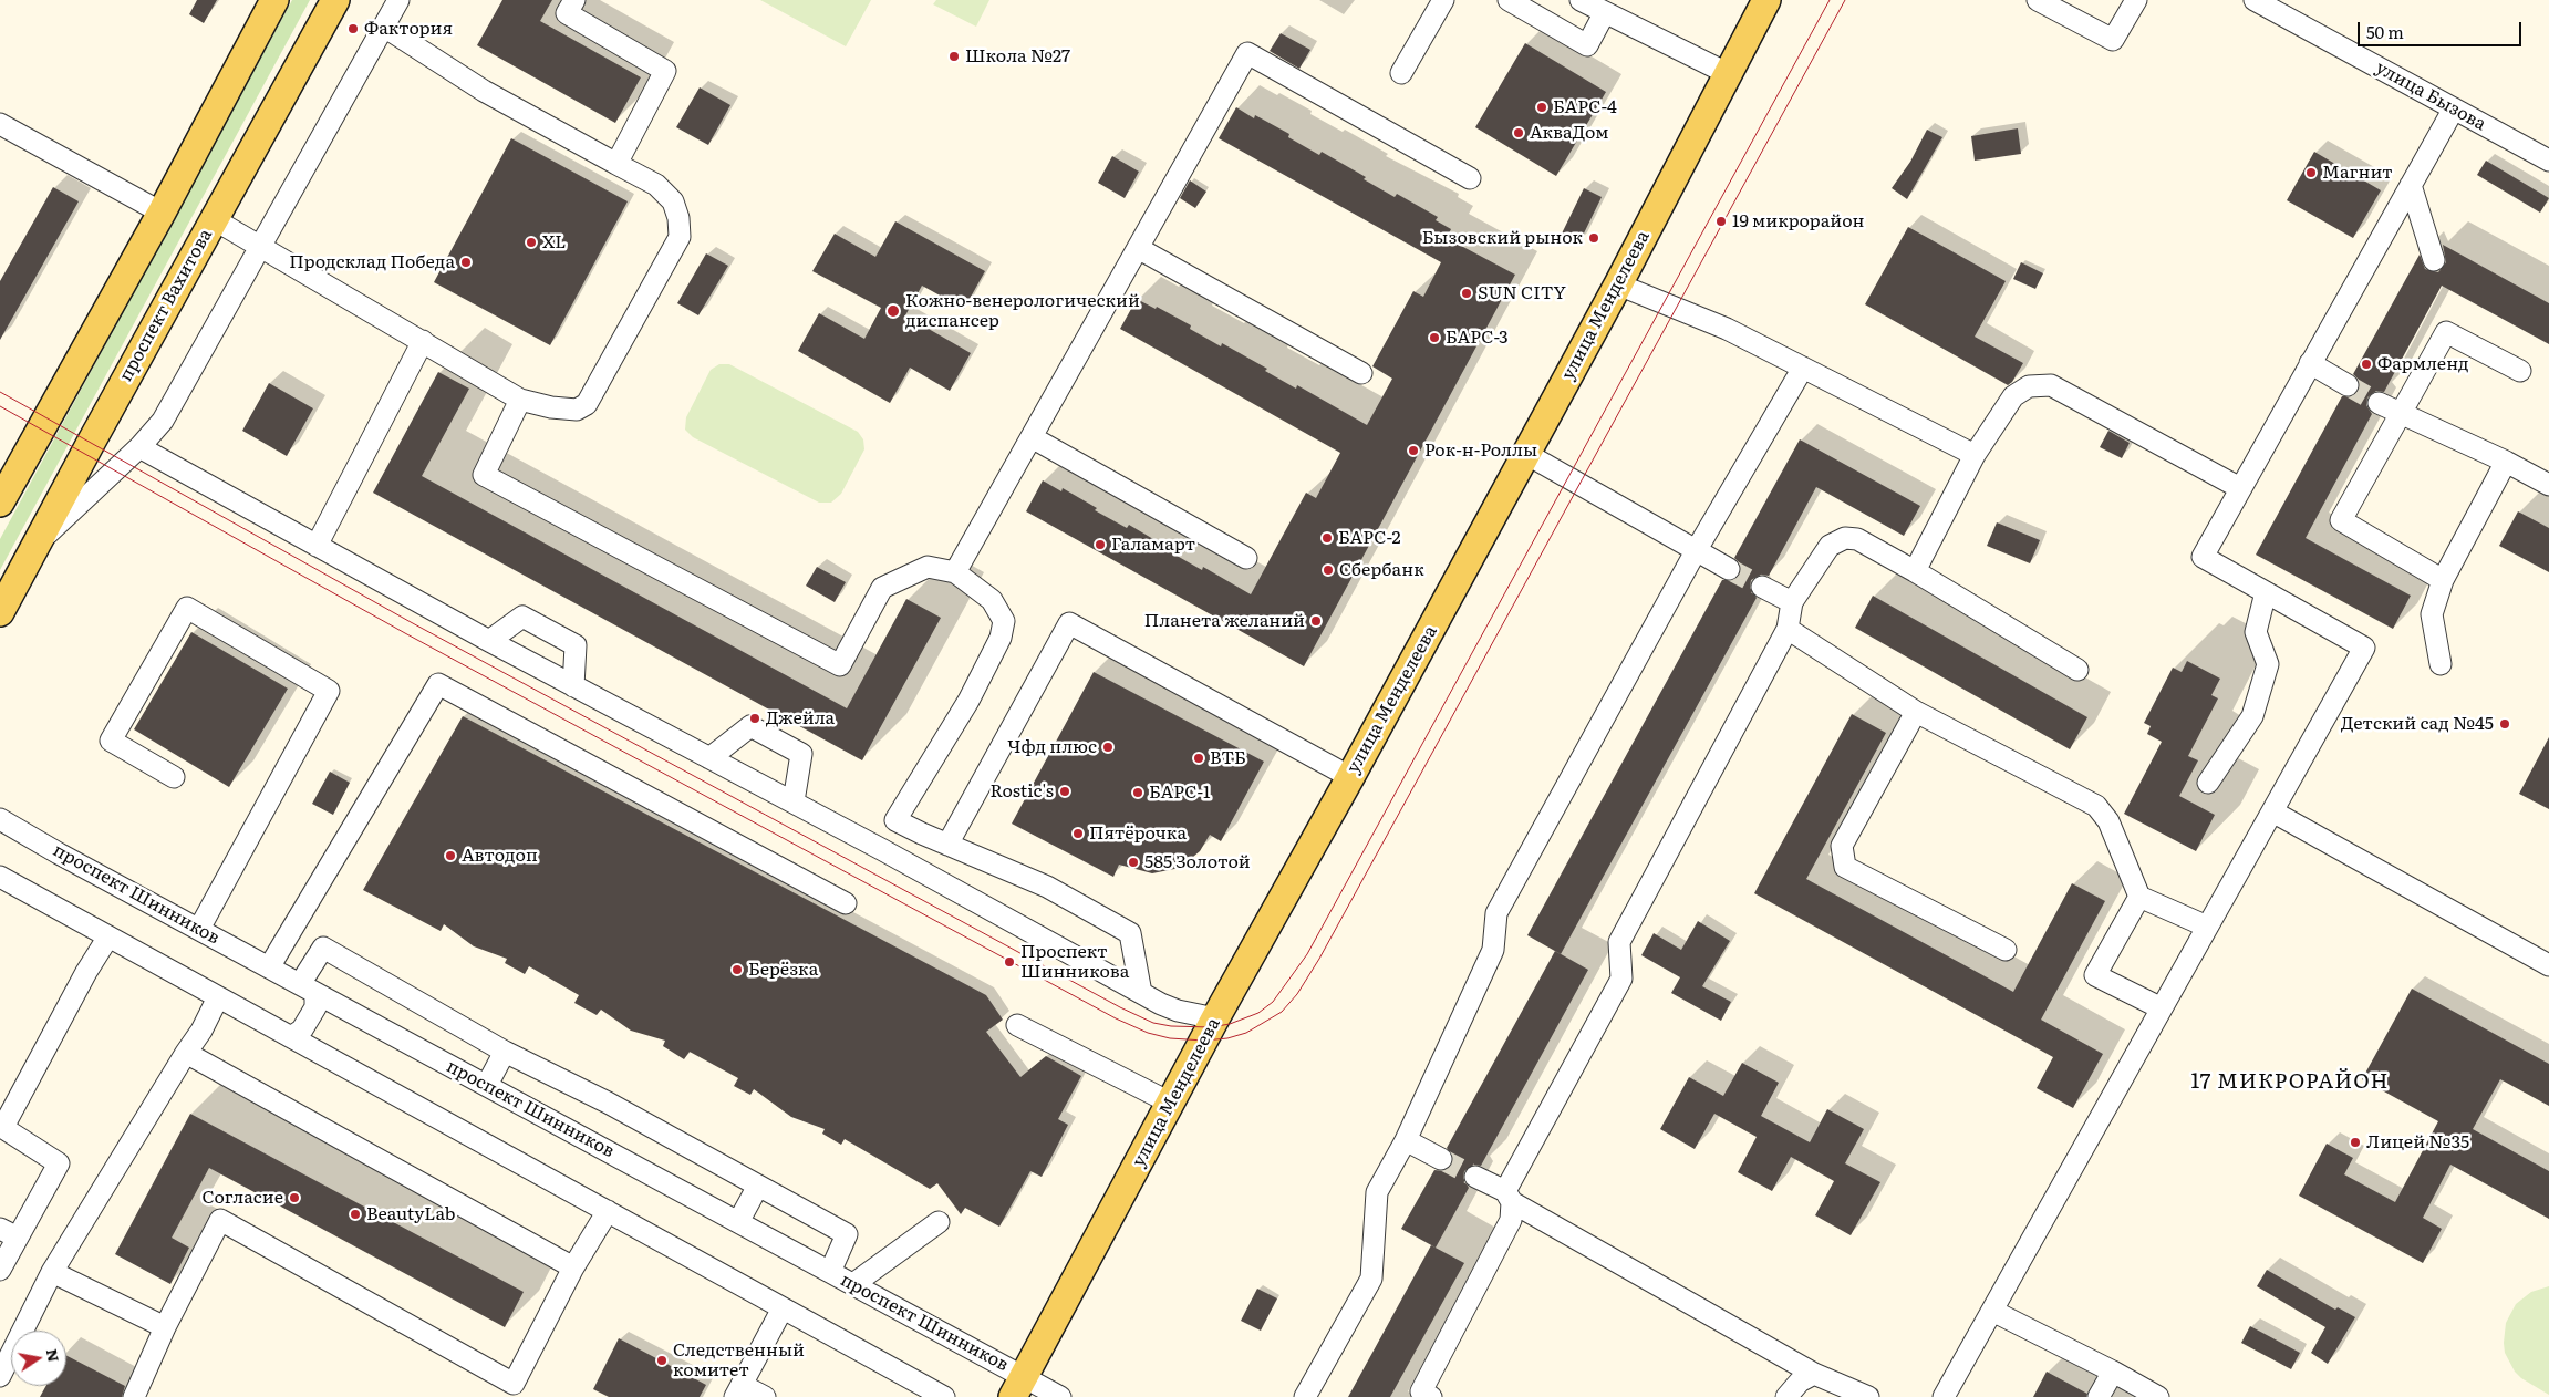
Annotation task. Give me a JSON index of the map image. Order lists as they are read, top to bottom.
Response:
{
  "streets": {
    "main road": ["проспект Вахитова", "улица Менделеева"],
    "street": ["улица Бызова", "проспект Шинников"]
  },
  "crossings": [
    ["улица Менделеева", "проспект Шинников"]
  ],
  "districts": ["17 МИКРОРАЙОН"],
  "places": [
    "Фактория",
    "Школа №27",
    "БАРС-4",
    "АкваДом",
    "Магнит",
    "19 микрорайон",
    "Бызовский рынок",
    "XL",
    "Продсклад Победа",
    "SUN CITY",
    "Кожно-венерологический диспансер",
    "БАРС-3",
    "Фармленд",
    "Рок-н-Роллы",
    "БАРС-2",
    "Галамарт",
    "Сбербанк",
    "Планета желаний",
    "Джейла",
    "Детский сад №45",
    "Чфд плюс",
    "ВТБ",
    "Rostic's",
    "БАРС-1",
    "Пятёрочка",
    "Автодоп",
    "585 Золотой",
    "Проспект Шинникова",
    "Берёзка",
    "Лицей №35",
    "Согласие",
    "BeautyLab",
    "Следственный комитет"
  ],
  "scale_bar": "50 m",
  "north": "right"
}
